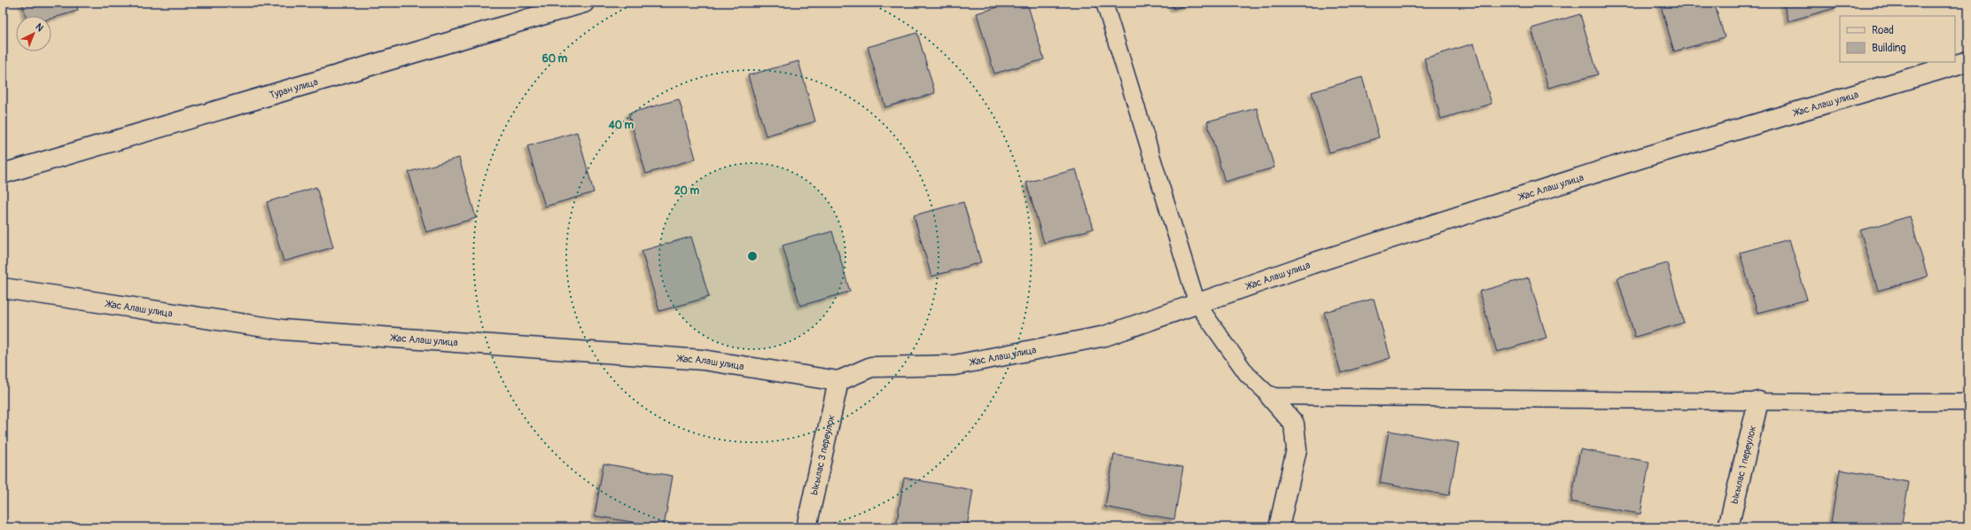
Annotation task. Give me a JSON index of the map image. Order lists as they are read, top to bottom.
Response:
{
  "streets": {
    "street": [
      "Туран улица",
      "Жас Алаш улица",
      "Ыкылас 3 переулок",
      "Ыкылас 1 переулок"
    ]
  },
  "crossings": [
    ["Жас Алаш улица", "Ыкылас 3 переулок"]
  ],
  "legend": ["Road", "Building"],
  "north": "top right",
  "rings": ["60 m", "40 m", "20 m"]
}
